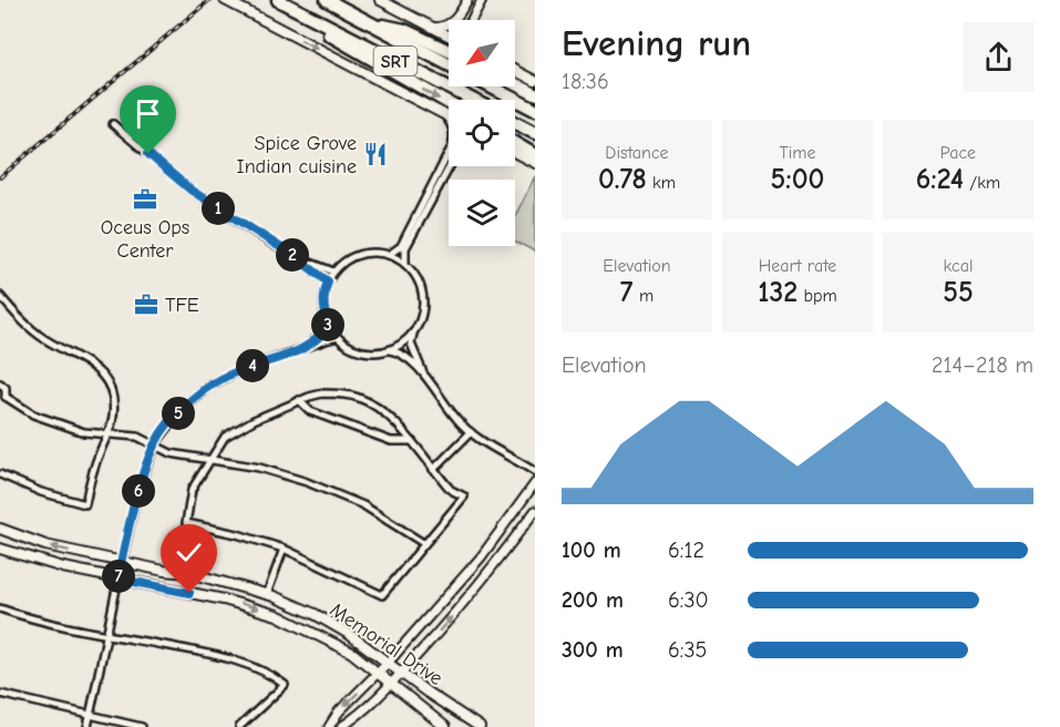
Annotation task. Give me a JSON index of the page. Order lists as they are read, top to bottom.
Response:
{
  "streets": {
    "highway": ["SRT"],
    "main road": ["Memorial Drive"]
  },
  "places": {
    "restaurant": ["Spice Grove Indian cuisine"],
    "office": ["Oceus Ops Center", "TFE"]
  },
  "north": "bottom left",
  "page": {
    "heading": ["Evening run", "18:36"],
    "stats": [
      ["Distance", "0.78 km"],
      ["Time", "5:00"],
      ["Pace", "6:24 /km"],
      ["Elevation", "7 m"],
      ["Heart rate", "132 bpm"],
      ["kcal", "55"]
    ],
    "pins": [
      "1",
      "2",
      "3",
      "4",
      "5",
      "6",
      "7"
    ],
    "chart": ["Elevation", "214–218 m"],
    "list": [
      {
        "name": "100 m",
        "note": "6:12"
      },
      {
        "name": "200 m",
        "note": "6:30"
      },
      {
        "name": "300 m",
        "note": "6:35"
      }
    ]
  }
}
